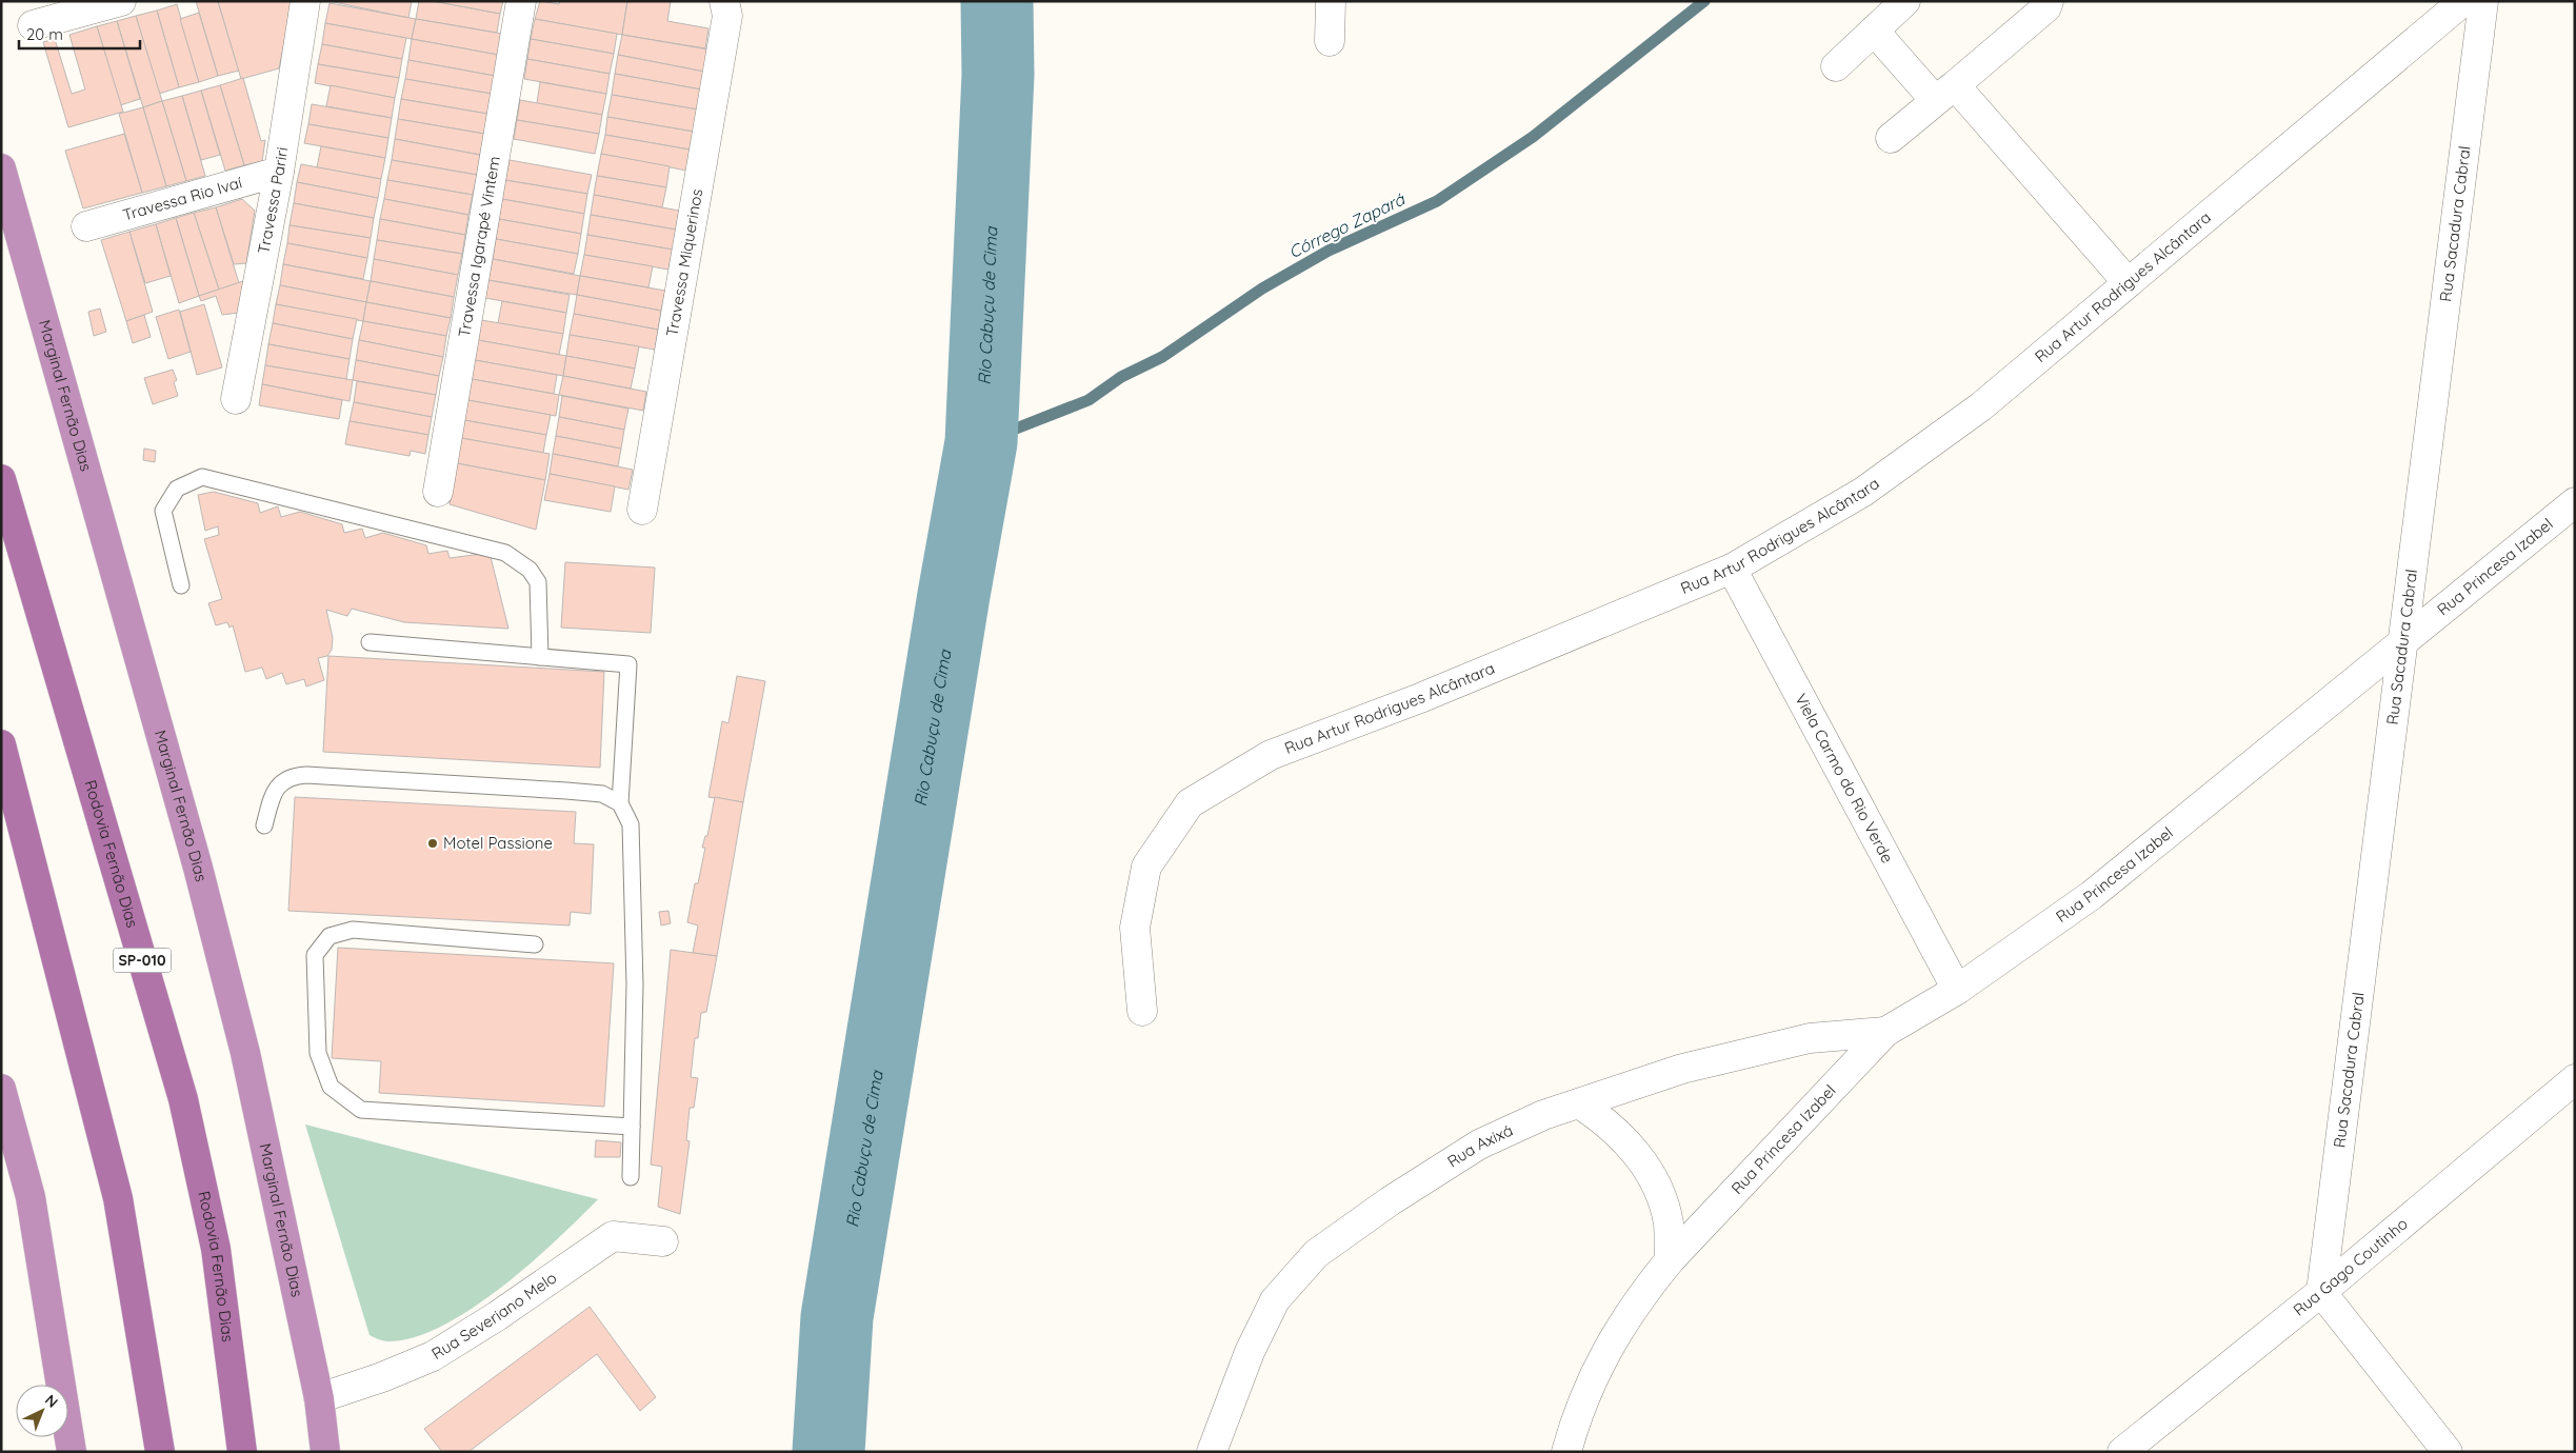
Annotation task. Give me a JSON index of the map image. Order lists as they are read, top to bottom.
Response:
{
  "streets": {
    "highway": ["Marginal Fernão Dias", "Rodovia Fernão Dias", "SP-010"],
    "street": [
      "Travessa Rio Ivaí",
      "Travessa Pariri",
      "Rua Sacadura Cabral",
      "Travessa Igarapé Vintem",
      "Travessa Miquerinos",
      "Rua Artur Rodrigues Alcântara",
      "Rua Princesa Izabel",
      "Viela Carmo do Rio Verde",
      "Rua Axixá",
      "Rua Gago Coutinho",
      "Rua Severiano Melo"
    ]
  },
  "crossings": [
    ["Travessa Rio Ivaí", "Travessa Pariri"],
    ["Rua Sacadura Cabral", "Rua Princesa Izabel"],
    ["Rua Sacadura Cabral", "Rua Gago Coutinho"],
    ["Rua Artur Rodrigues Alcântara", "Viela Carmo do Rio Verde"],
    ["Marginal Fernão Dias", "Rua Severiano Melo"],
    ["Rua Princesa Izabel", "Viela Carmo do Rio Verde"],
    ["Rua Princesa Izabel", "Rua Axixá"]
  ],
  "water": ["Córrego Zapará", "Rio Cabuçu de Cima"],
  "places": ["Motel Passione"],
  "scale_bar": "20 m",
  "north": "top right"
}
